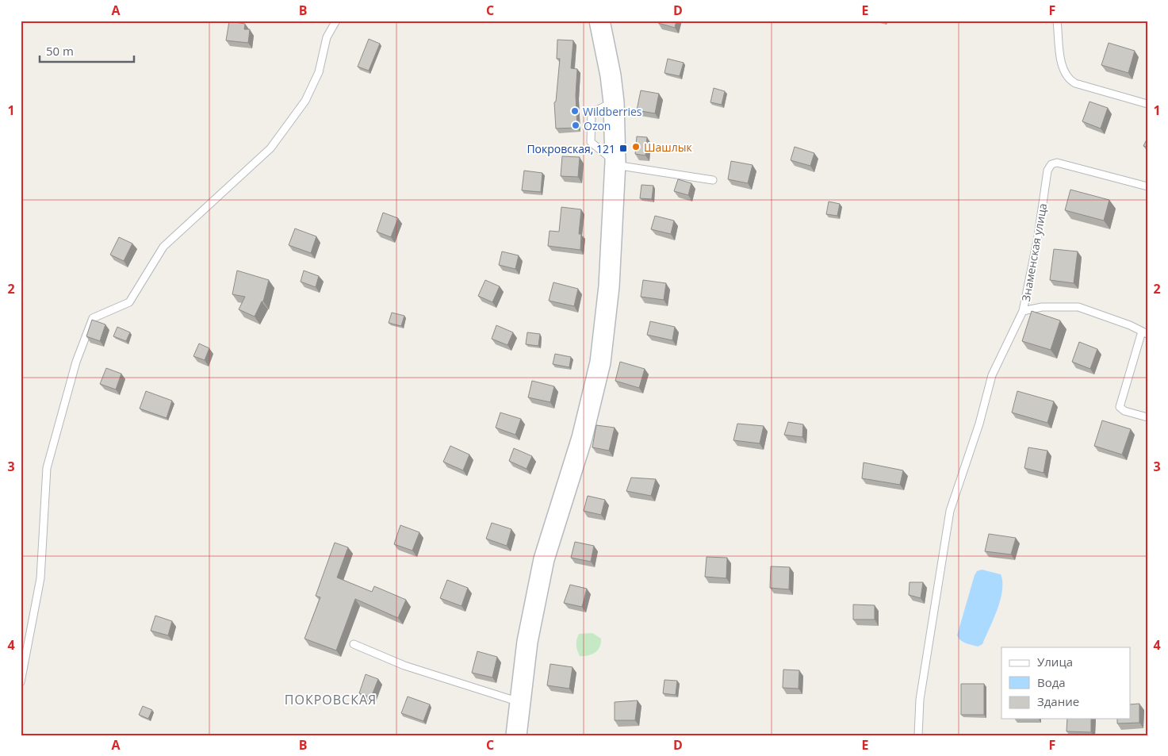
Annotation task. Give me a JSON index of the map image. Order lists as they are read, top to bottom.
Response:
{
  "streets": {
    "lane": ["Знаменская улица"]
  },
  "districts": ["ПОКРОВСКАЯ"],
  "places": {
    "other": ["Wildberries", "Ozon", "Шашлык"],
    "transit": ["Покровская, 121"]
  },
  "legend": ["Улица", "Вода", "Здание"],
  "scale_bar": "50 m",
  "grid": {
    "columns": [
      "A",
      "B",
      "C",
      "D",
      "E",
      "F"
    ],
    "rows": [
      "1",
      "2",
      "3",
      "4"
    ]
  }
}
